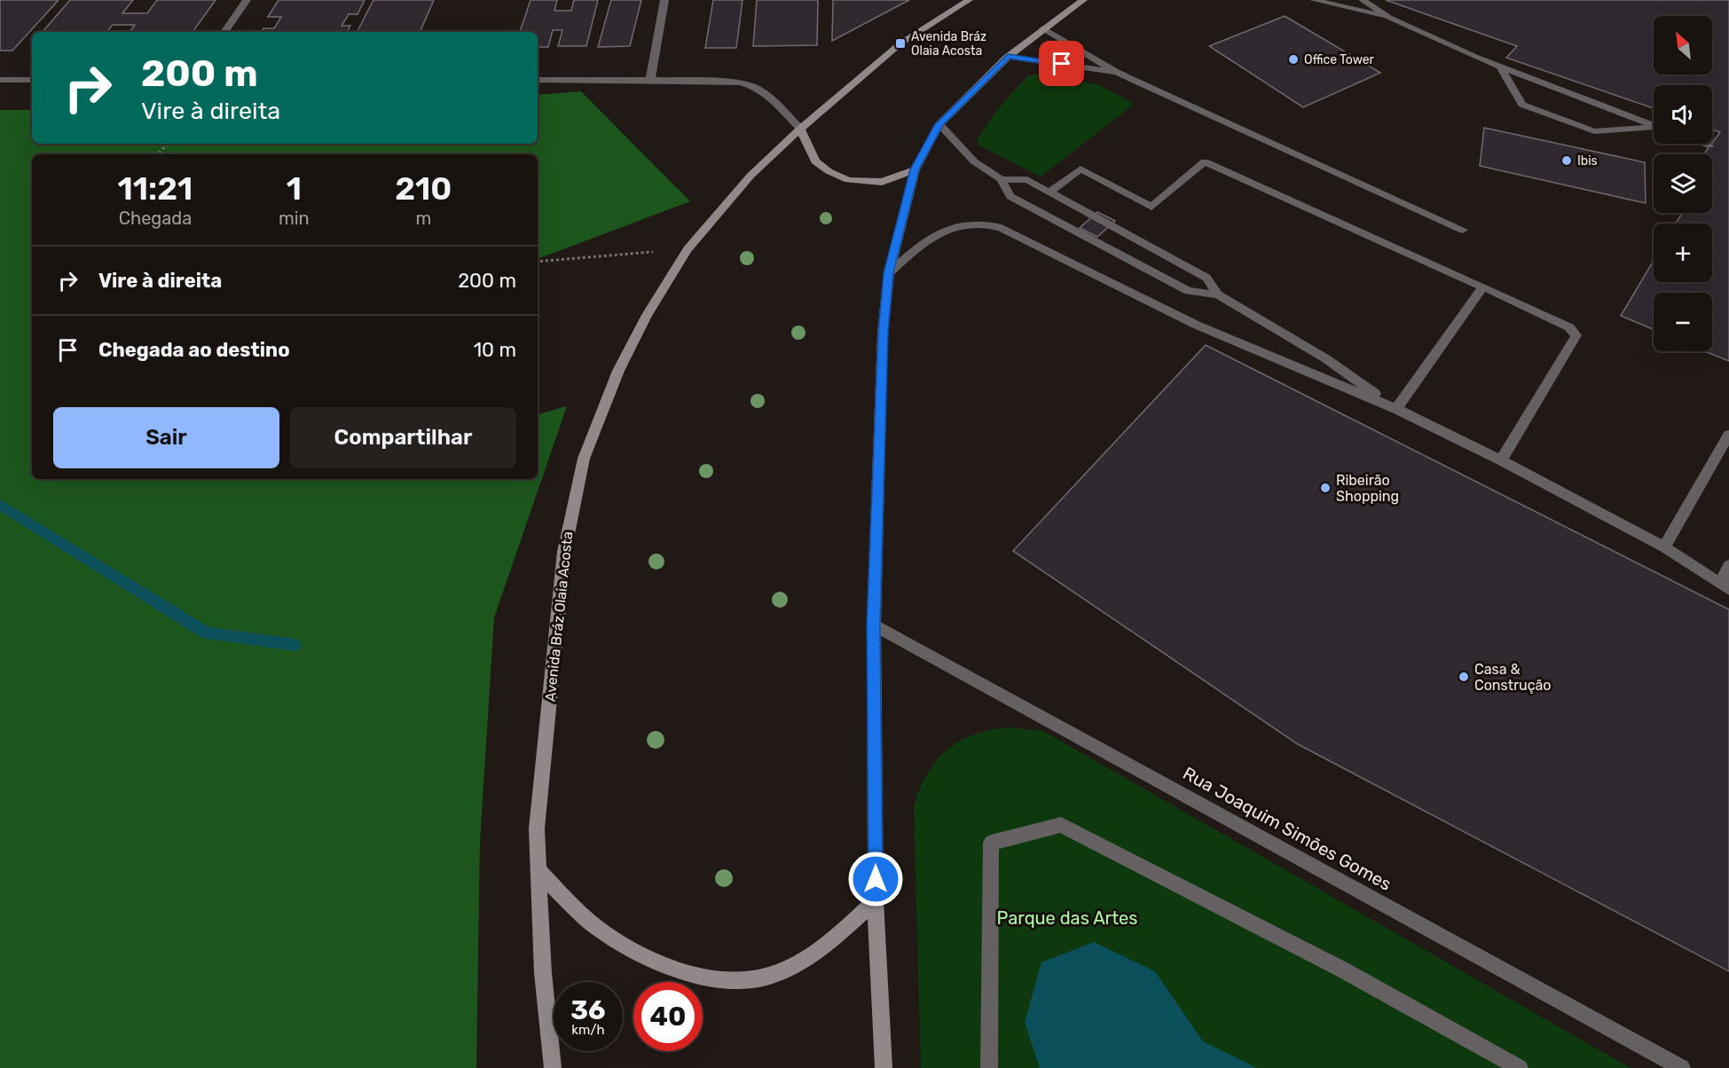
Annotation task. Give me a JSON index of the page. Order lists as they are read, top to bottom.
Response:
{
  "streets": {
    "street": ["Avenida Bráz Olaia Acosta", "Rua Joaquim Simões Gomes"]
  },
  "parks": ["Parque das Artes"],
  "places": {
    "transit": ["Avenida Bráz Olaia Acosta"],
    "other": [
      "Office Tower",
      "Ibis",
      "Ribeirão Shopping",
      "Casa & Construção"
    ]
  },
  "north": "top left",
  "page": {
    "map_buttons": ["+", "−"],
    "turn": ["200 m", "Vire à direita"],
    "eta": [
      "11:21",
      "Chegada",
      "1",
      "min",
      "210",
      "m"
    ],
    "list": [
      {
        "name": "Vire à direita",
        "value": "200 m"
      },
      {
        "name": "Chegada ao destino",
        "value": "10 m"
      }
    ],
    "buttons": ["Sair", "Compartilhar"],
    "speed": "36 km/h",
    "limit": "40"
  }
}
